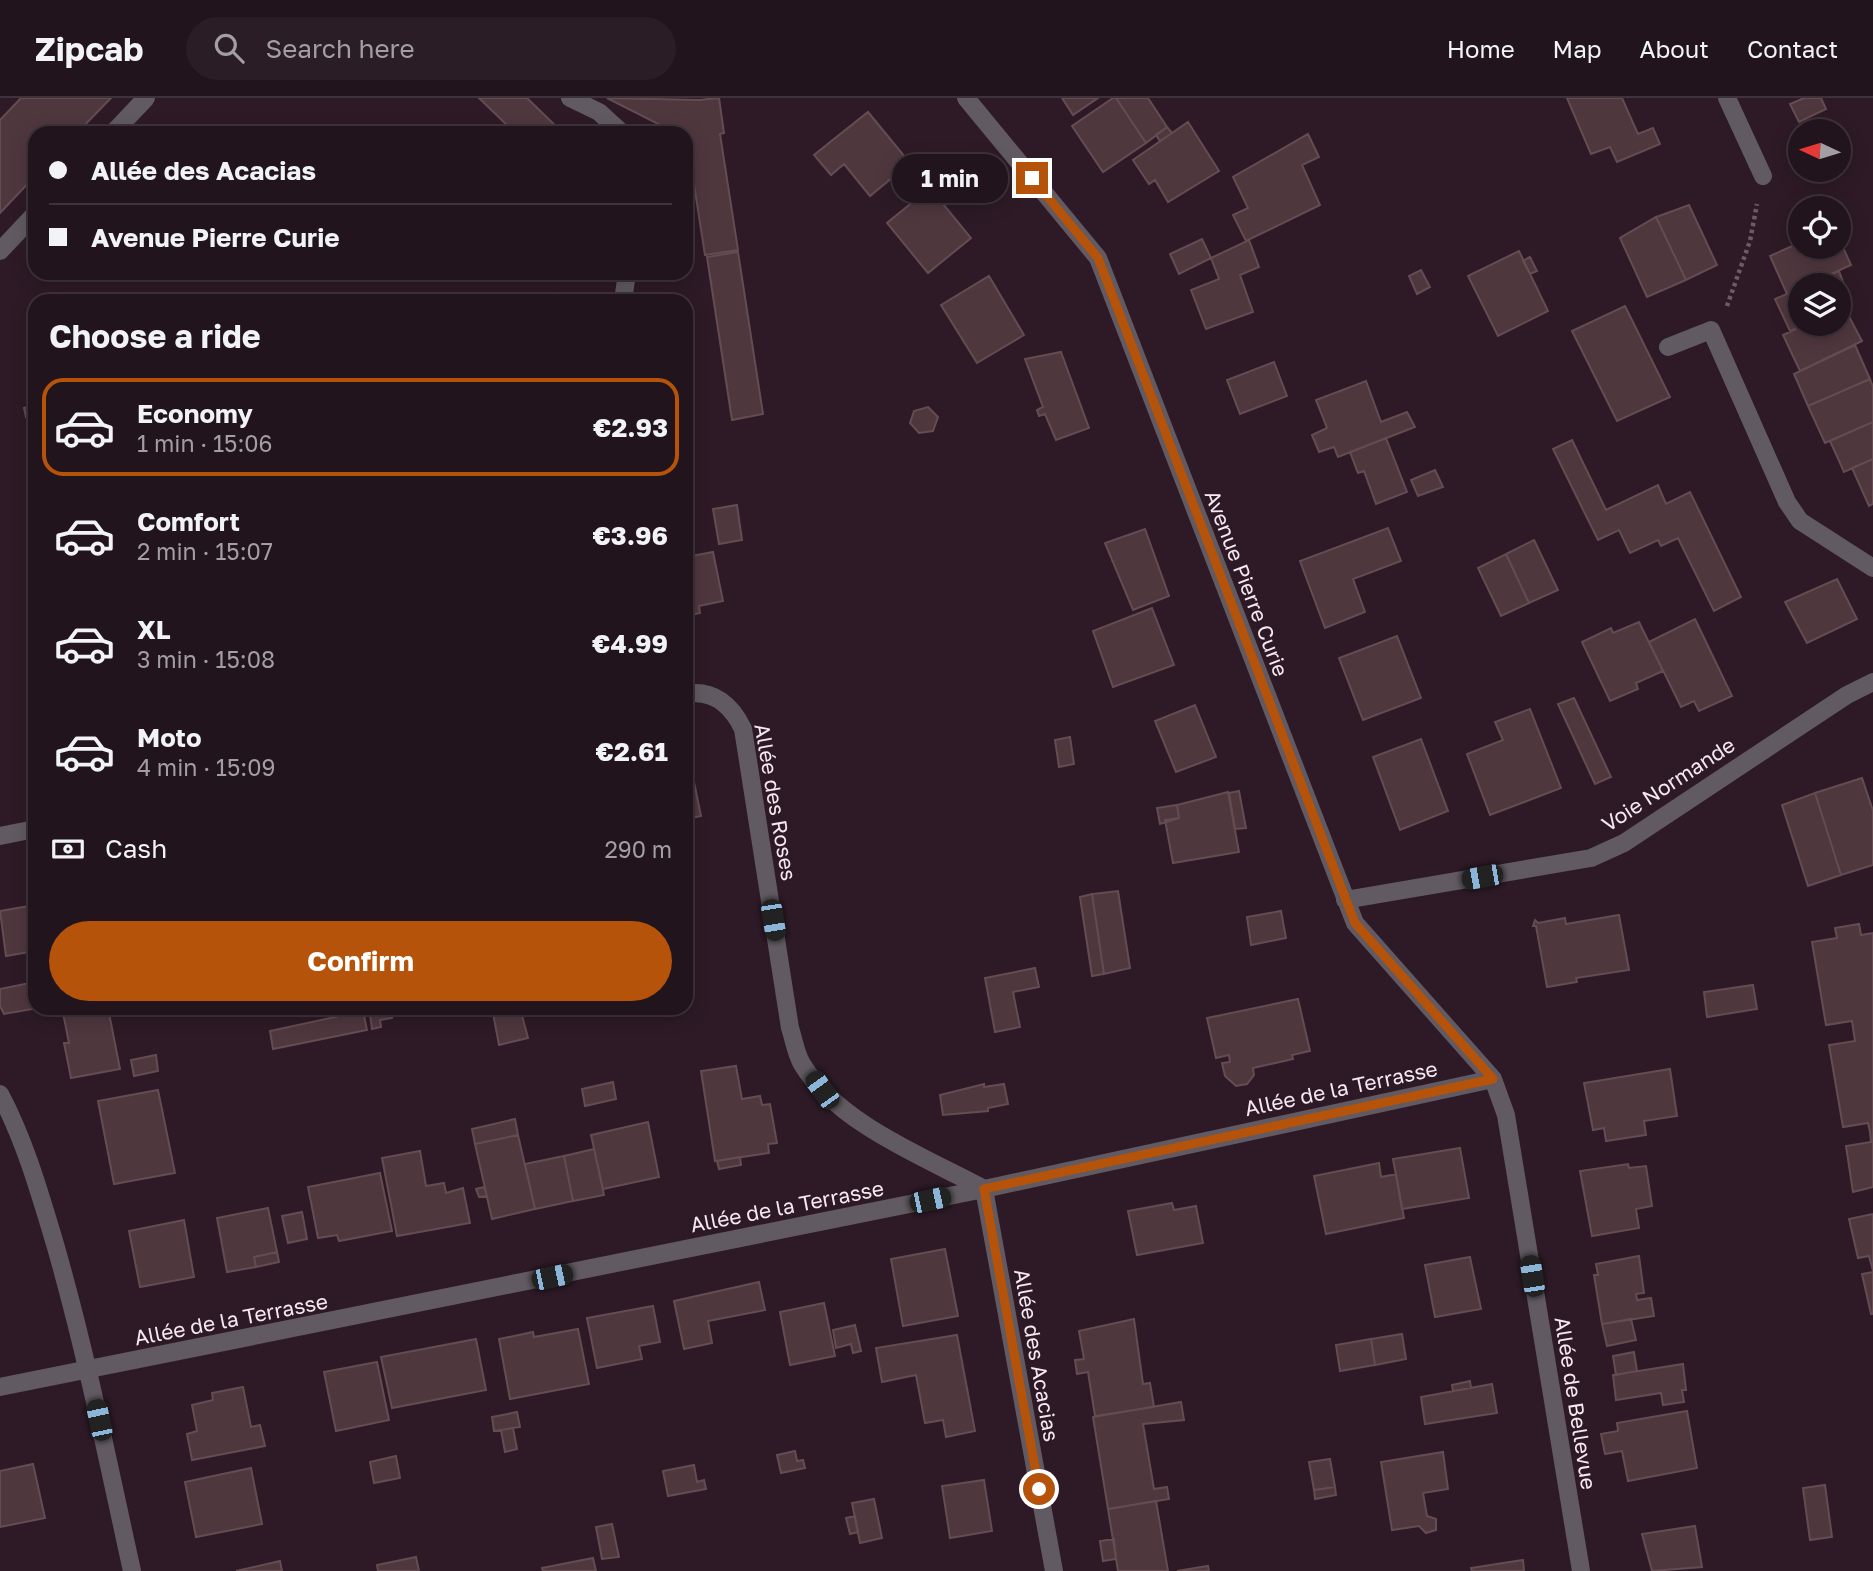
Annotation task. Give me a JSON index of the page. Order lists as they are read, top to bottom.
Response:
{
  "streets": {
    "street": [
      "Avenue Pierre Curie",
      "Voie Normande",
      "Allée des Roses",
      "Allée de la Terrasse",
      "Allée des Acacias",
      "Allée de Bellevue"
    ]
  },
  "crossings": [
    ["Avenue Pierre Curie", "Voie Normande"],
    ["Avenue Pierre Curie", "Allée de la Terrasse"],
    ["Avenue Pierre Curie", "Allée de Bellevue"],
    ["Allée des Roses", "Allée de la Terrasse"],
    ["Allée des Roses", "Allée des Acacias"],
    ["Allée de la Terrasse", "Allée des Acacias"],
    ["Allée de la Terrasse", "Allée de Bellevue"]
  ],
  "north": "left",
  "page": {
    "header": "Zipcab",
    "search": "Search here",
    "nav": [
      "Home",
      "Map",
      "About",
      "Contact"
    ],
    "banner": ["Allée des Acacias", "Avenue Pierre Curie"],
    "bubble": "1 min",
    "heading": "Choose a ride",
    "list": [
      {
        "name": "Economy",
        "note": "1 min · 15:06",
        "value": "€2.93"
      },
      {
        "name": "Comfort",
        "note": "2 min · 15:07",
        "value": "€3.96"
      },
      {
        "name": "XL",
        "note": "3 min · 15:08",
        "value": "€4.99"
      },
      {
        "name": "Moto",
        "note": "4 min · 15:09",
        "value": "€2.61"
      }
    ],
    "pay": ["Cash", "290 m"],
    "buttons": "Confirm"
  }
}
